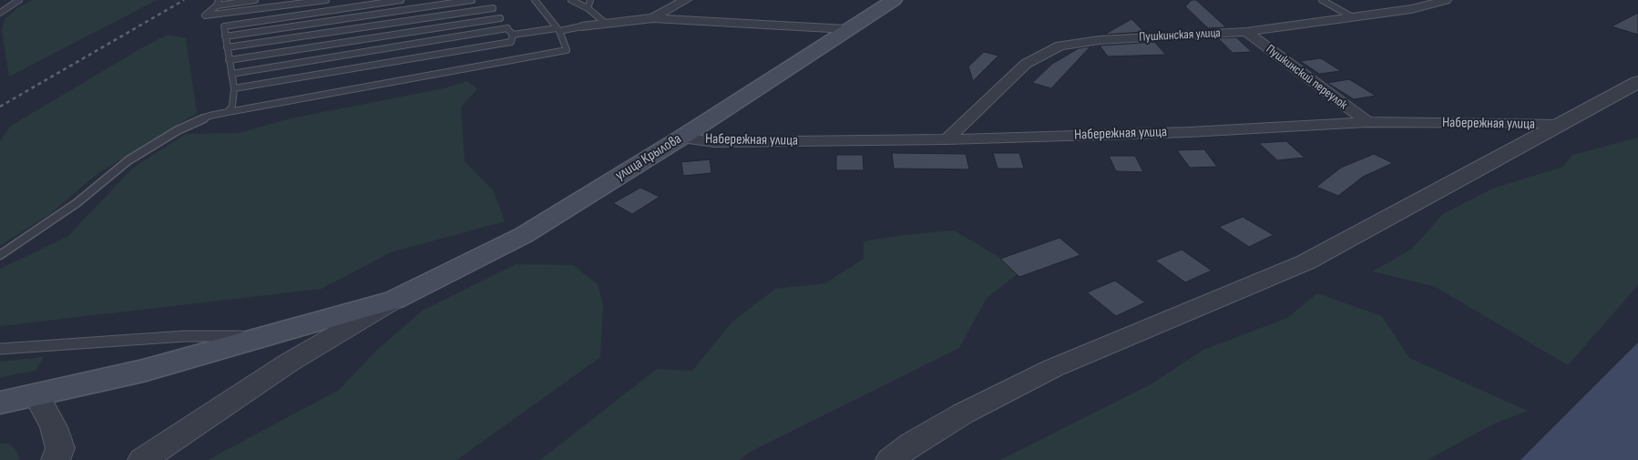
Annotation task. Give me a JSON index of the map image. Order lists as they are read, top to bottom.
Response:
{
  "streets": {
    "main road": ["улица Крылова"],
    "street": ["Пушкинская улица", "Пушкинский переулок", "Набережная улица"]
  },
  "crossings": [
    ["Пушкинская улица", "Пушкинский переулок"],
    ["Пушкинская улица", "Набережная улица"],
    ["Пушкинский переулок", "Набережная улица"],
    ["Набережная улица", "улица Крылова"]
  ]
}
